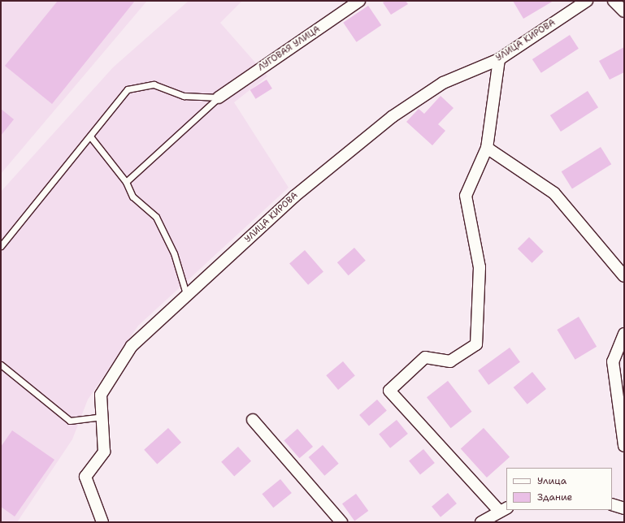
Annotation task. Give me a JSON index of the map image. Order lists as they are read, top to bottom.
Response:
{
  "streets": {
    "street": ["УЛИЦА КИРОВА", "ЛУГОВАЯ УЛИЦА"]
  },
  "legend": ["Улица", "Здание"]
}
